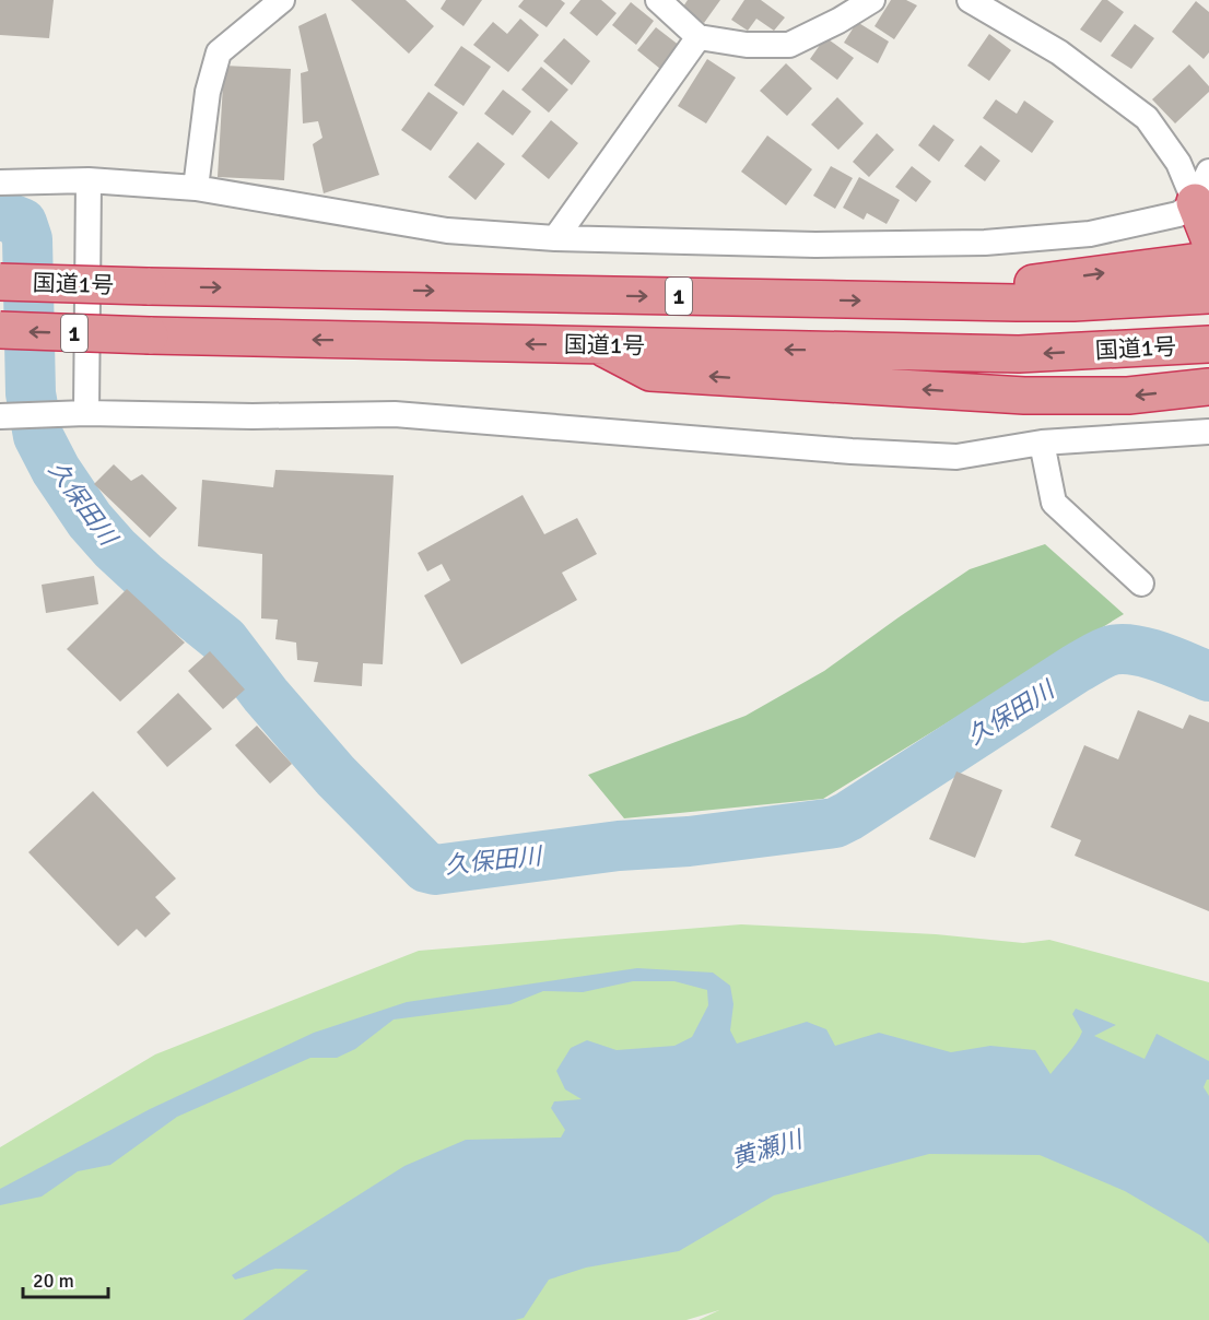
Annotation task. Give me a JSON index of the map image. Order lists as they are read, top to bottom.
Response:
{
  "streets": {
    "highway": ["国道1号", "1"]
  },
  "water": ["久保田川", "黄瀬川"],
  "scale_bar": "20 m"
}
